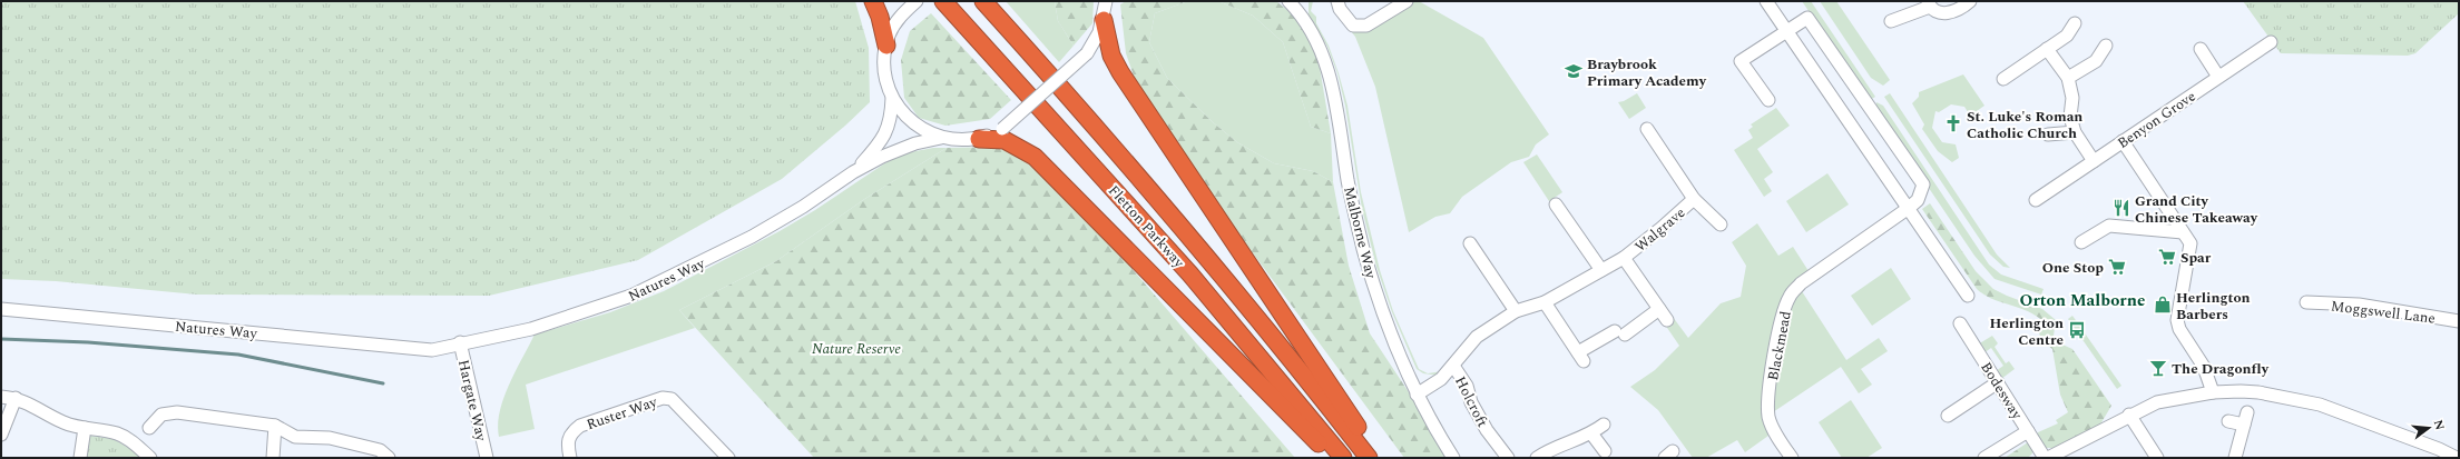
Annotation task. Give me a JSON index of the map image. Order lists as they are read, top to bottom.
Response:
{
  "streets": {
    "highway": ["Fletton Parkway"],
    "street": [
      "Benyon Grove",
      "Walgrave",
      "Malborne Way",
      "Natures Way",
      "Moggswell Lane",
      "Blackmead",
      "Bodesway",
      "Hargate Way",
      "Holcroft",
      "Ruster Way"
    ]
  },
  "crossings": [
    ["Walgrave", "Malborne Way"],
    ["Walgrave", "Holcroft"],
    ["Natures Way", "Hargate Way"]
  ],
  "districts": ["Orton Malborne"],
  "parks": ["Nature Reserve"],
  "places": {
    "school or university": ["Braybrook Primary Academy"],
    "church": ["St. Luke's Roman Catholic Church"],
    "restaurant": ["Grand City Chinese Takeaway"],
    "supermarket": ["Spar", "One Stop"],
    "shop": ["Herlington Barbers"],
    "bus stop": ["Herlington Centre"],
    "bar": ["The Dragonfly"]
  },
  "north": "right"
}
